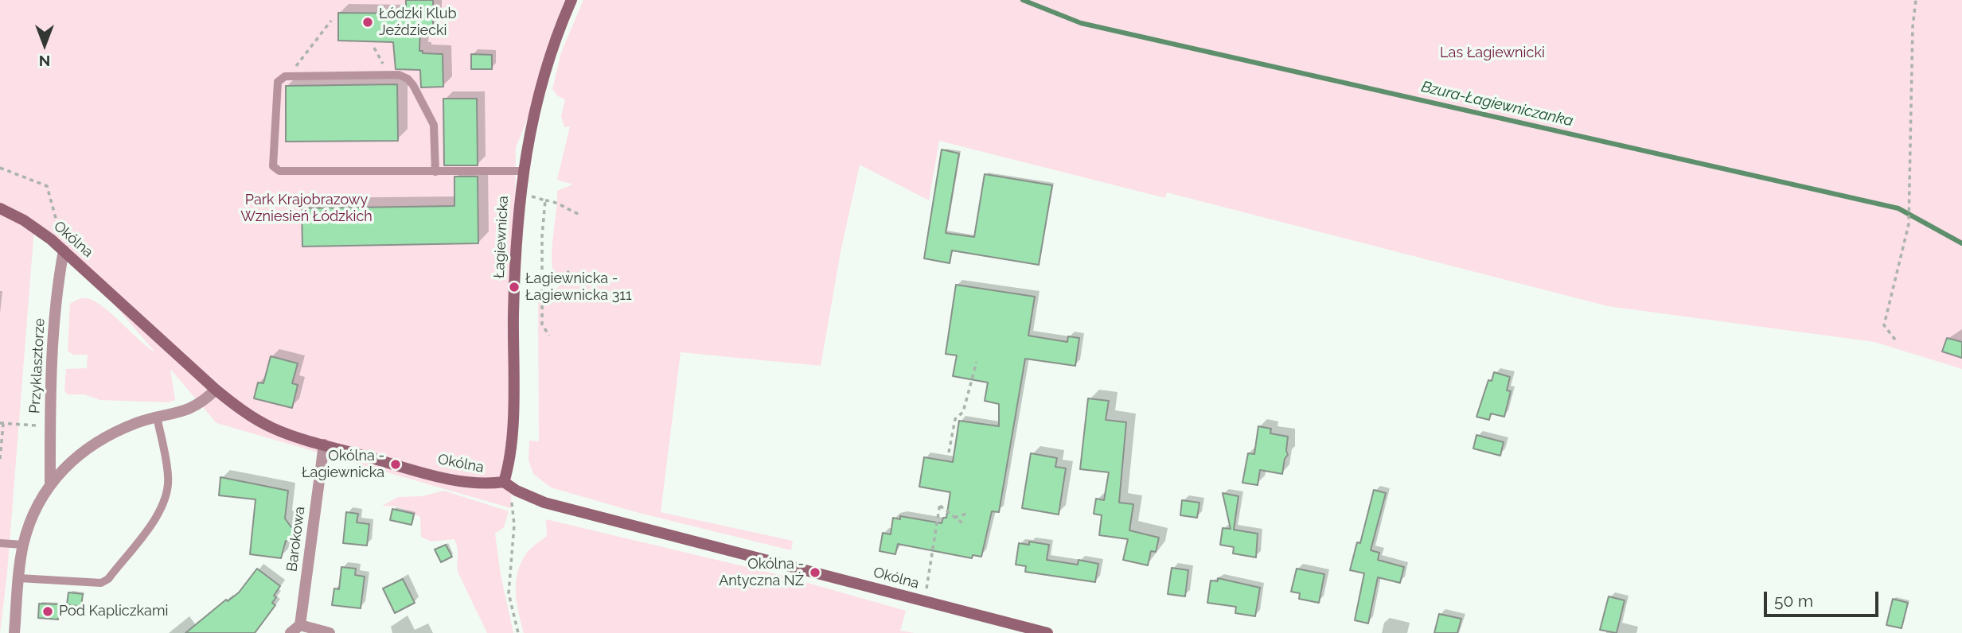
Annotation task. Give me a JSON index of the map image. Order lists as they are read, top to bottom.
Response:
{
  "streets": {
    "street": [
      "Łagiewnicka",
      "Okólna",
      "Przyklasztorze",
      "Barokowa"
    ]
  },
  "crossings": [
    ["Łagiewnicka", "Okólna"],
    ["Okólna", "Przyklasztorze"],
    ["Okólna", "Barokowa"]
  ],
  "water": ["Bzura-Łagiewniczanka"],
  "parks": ["Las Łagiewnicki", "Park Krajobrazowy Wzniesień Łódzkich"],
  "places": [
    "Łódzki Klub Jeździecki",
    "Łagiewnicka - Łagiewnicka 311",
    "Okólna - Łagiewnicka",
    "Okólna - Antyczna NŻ",
    "Pod Kapliczkami"
  ],
  "scale_bar": "50 m",
  "north": "bottom"
}
